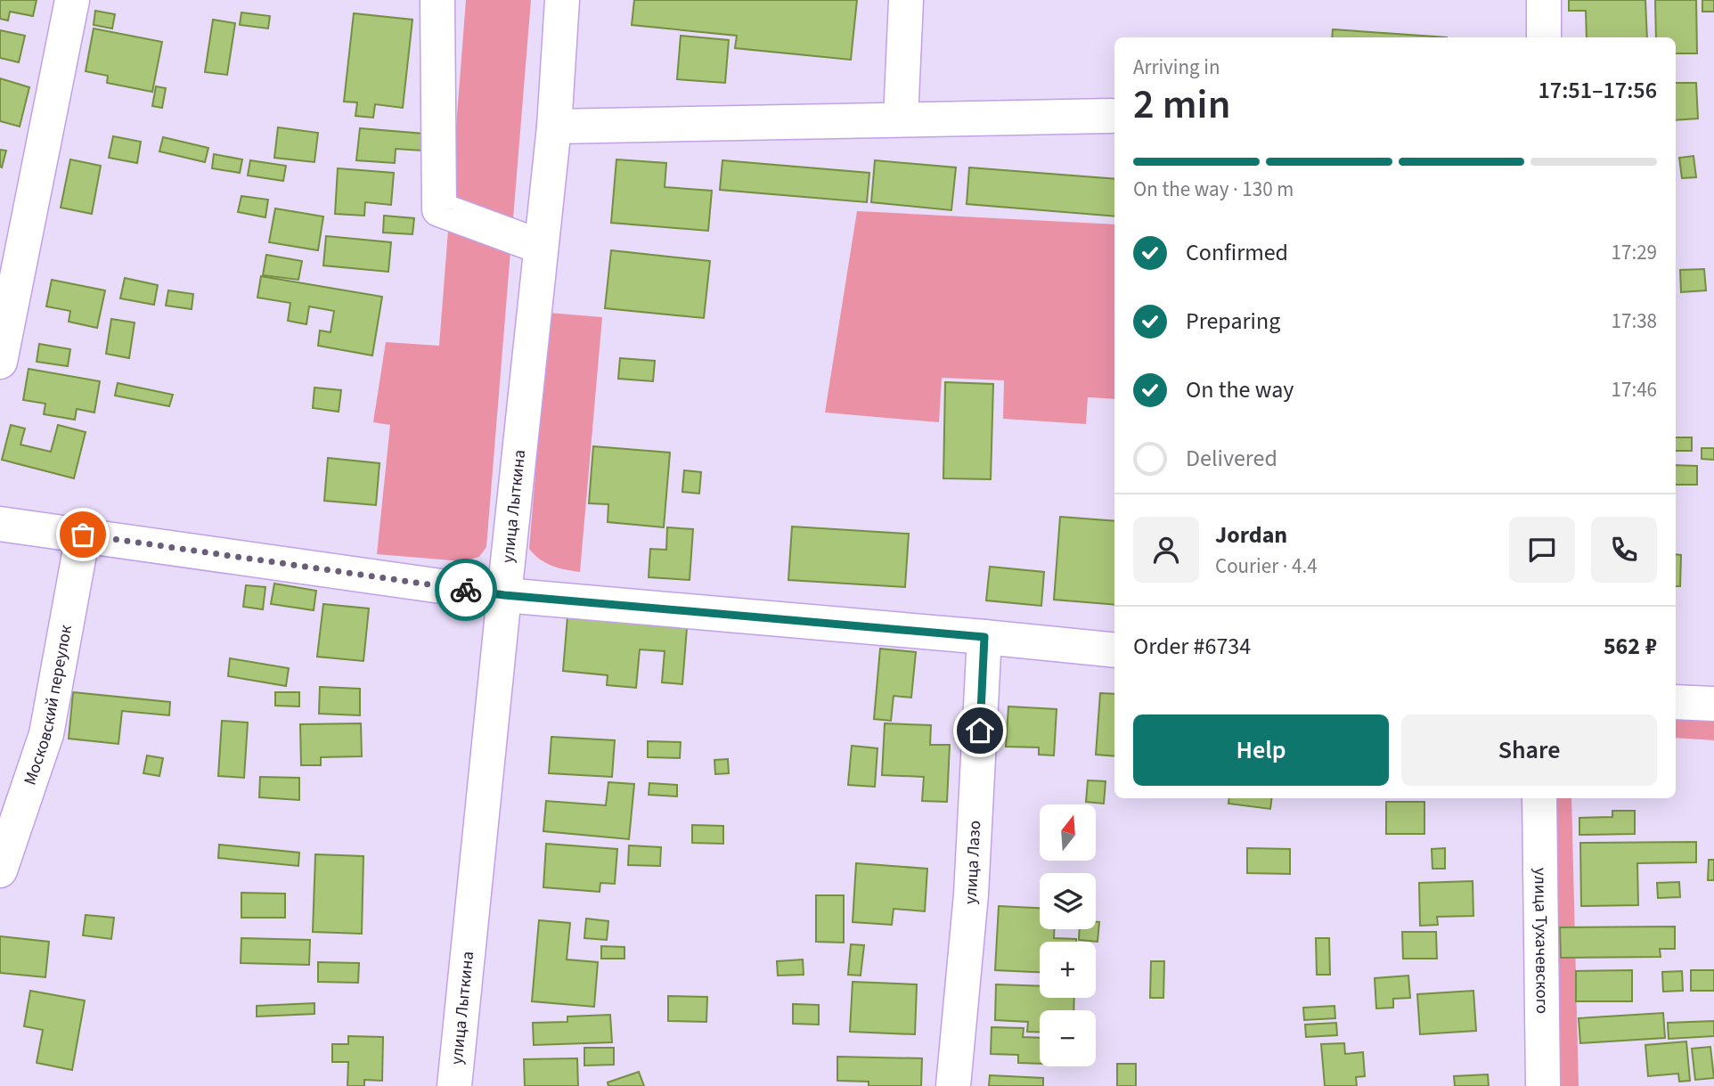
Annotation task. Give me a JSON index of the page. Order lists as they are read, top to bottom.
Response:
{
  "streets": {
    "street": [
      "улица Лыткина",
      "Московский переулок",
      "улица Лазо",
      "улица Тухачевского"
    ]
  },
  "north": "top",
  "page": {
    "heading": ["2 min", "Arriving in", "17:51–17:56"],
    "panel": [
      "Jordan",
      "Courier · 4.4",
      "Order #6734",
      "562 ₽"
    ],
    "bar": "On the way · 130 m",
    "list": [
      ["Confirmed", "17:29"],
      ["Preparing", "17:38"],
      ["On the way", "17:46"],
      "Delivered"
    ],
    "buttons": ["Help", "Share"],
    "map_buttons": ["+", "−"]
  }
}
